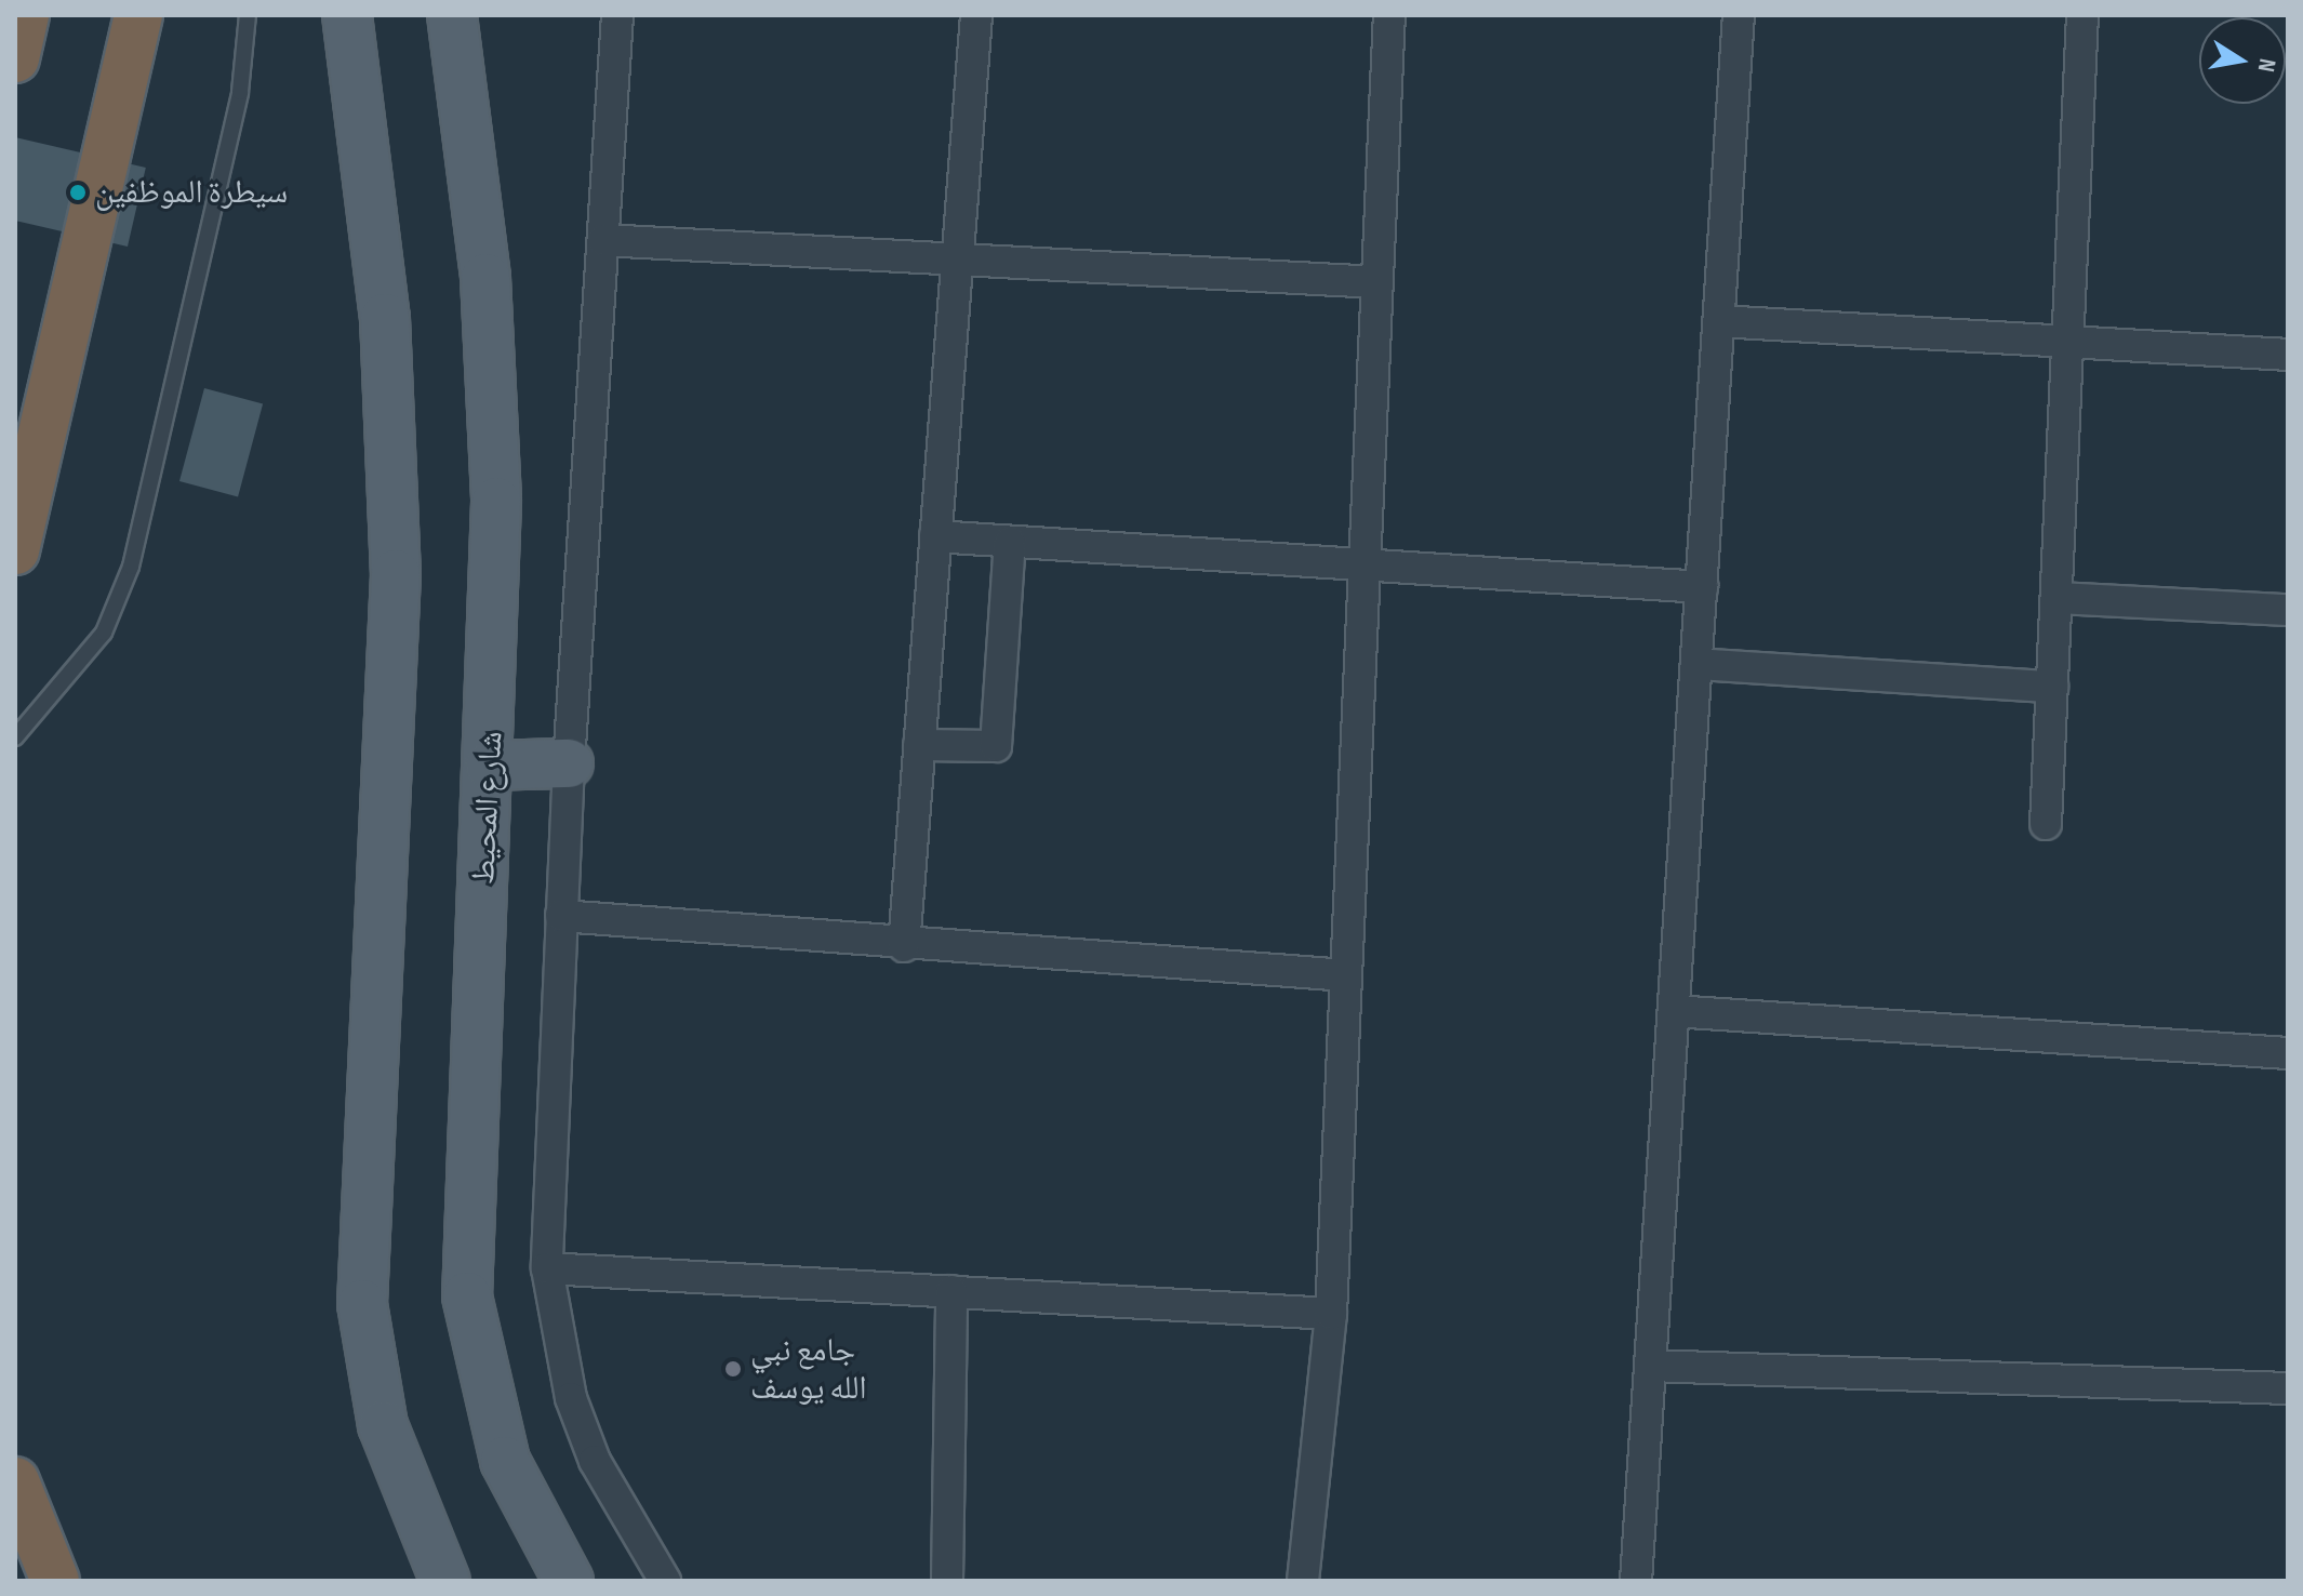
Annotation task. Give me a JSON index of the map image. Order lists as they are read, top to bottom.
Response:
{
  "streets": {
    "main road": ["شارع المحيط"]
  },
  "places": ["سيطرة الموظفين", "جامع نبي الله يوسف"],
  "north": "right"
}
